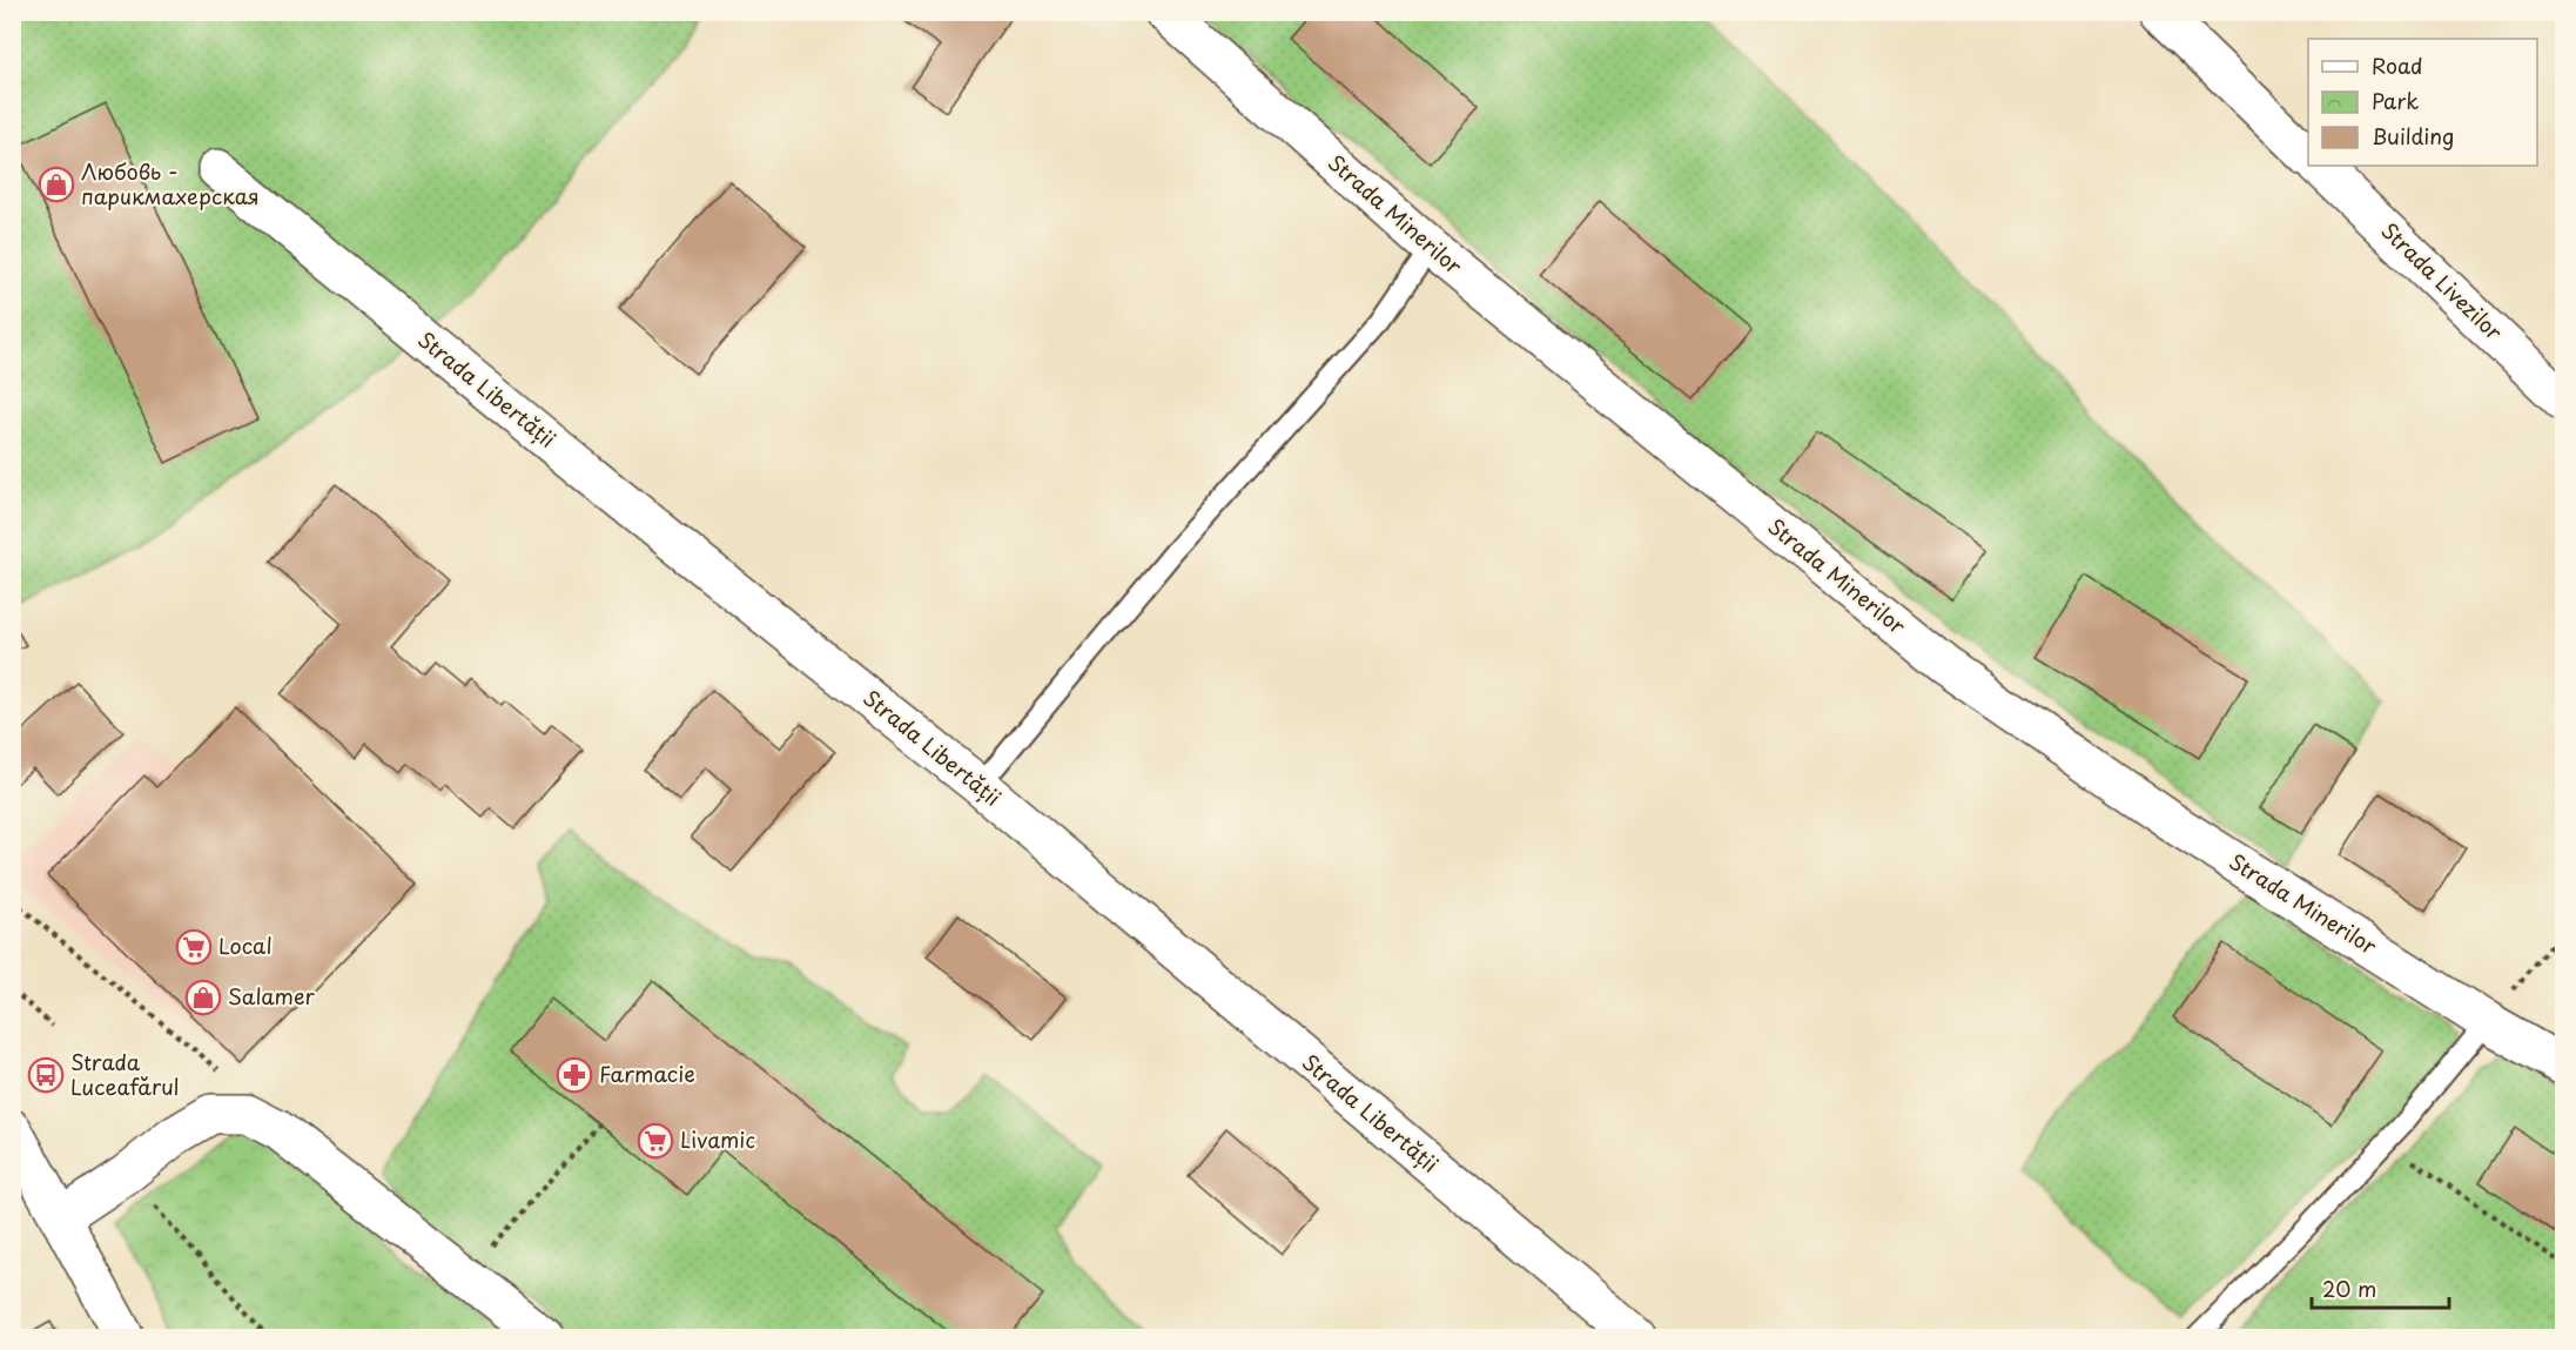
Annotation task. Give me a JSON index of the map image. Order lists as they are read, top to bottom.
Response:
{
  "streets": {
    "street": ["Strada Minerilor", "Strada Livezilor", "Strada Libertății"]
  },
  "places": {
    "shop": ["Любовь - парикмахерская", "Salamer"],
    "supermarket": ["Local", "Livamic"],
    "bus stop": ["Strada Luceafărul"],
    "pharmacy": ["Farmacie"]
  },
  "legend": ["Road", "Park", "Building"],
  "scale_bar": "20 m"
}
